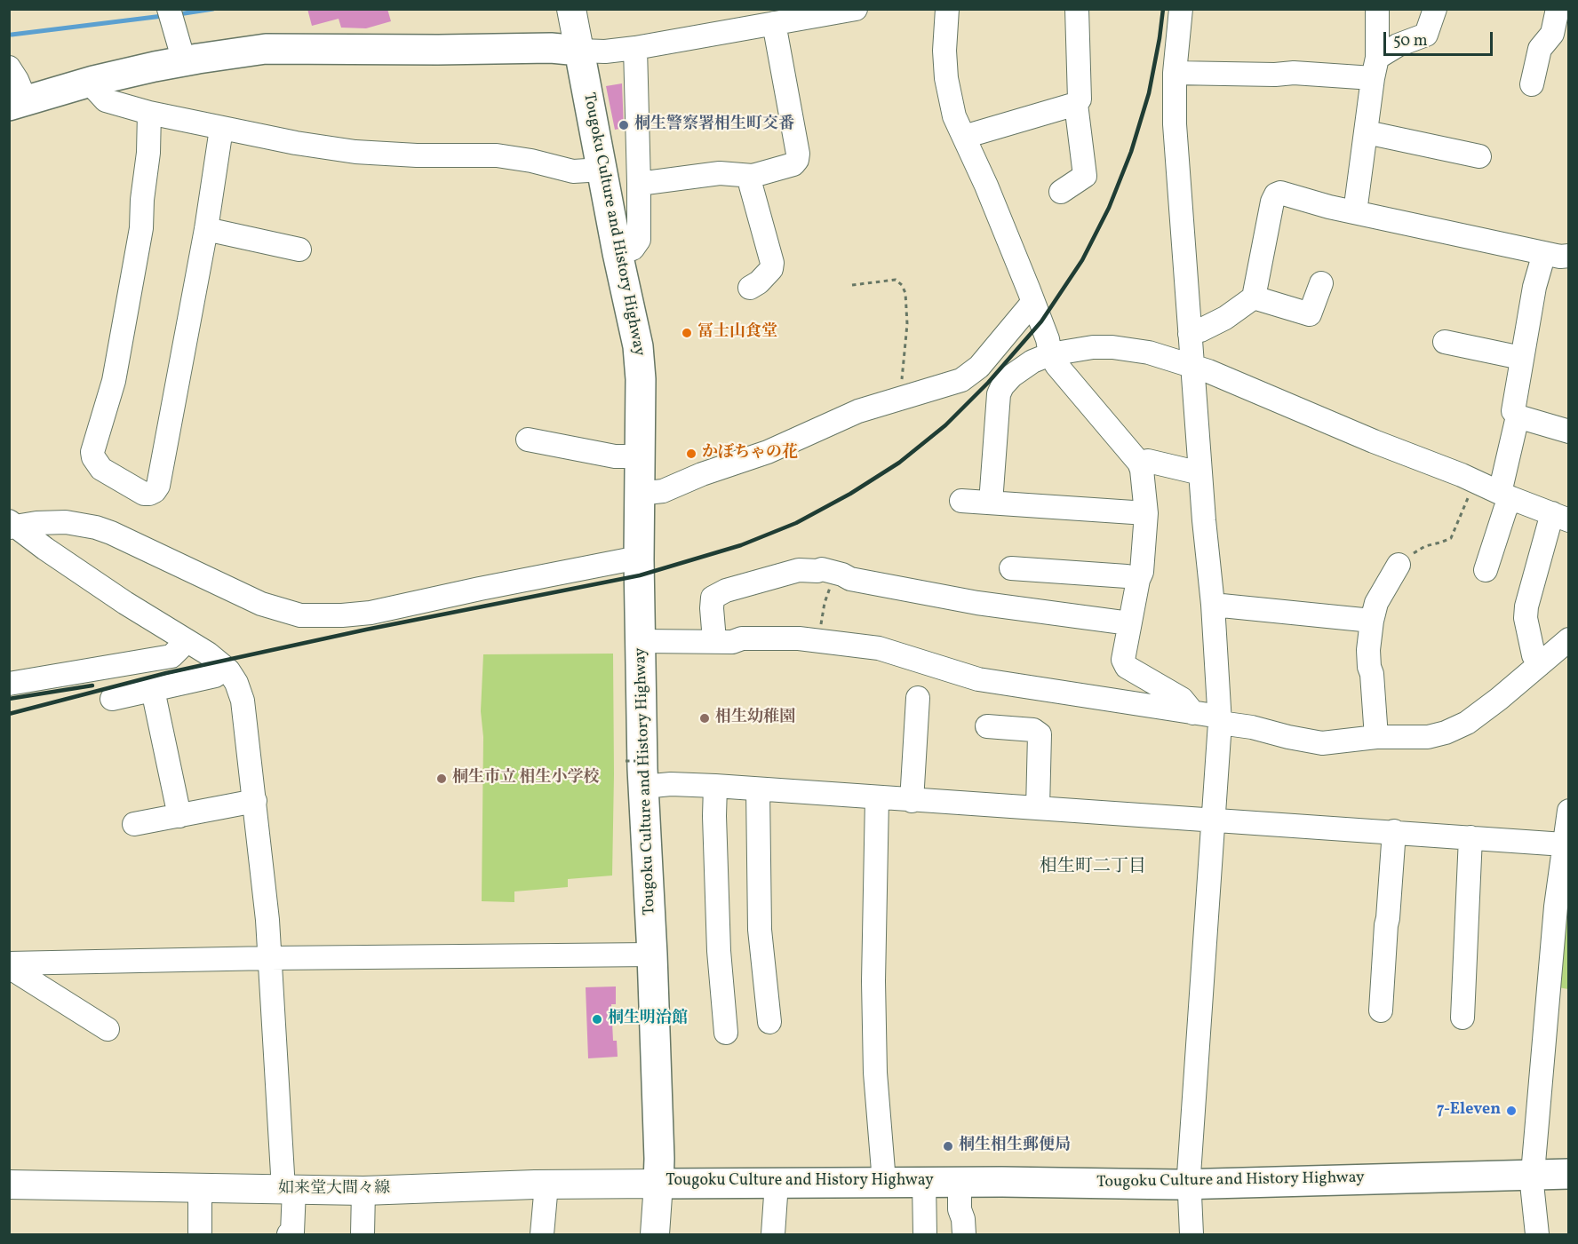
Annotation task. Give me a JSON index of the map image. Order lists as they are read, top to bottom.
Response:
{
  "streets": {
    "highway": ["Tougoku Culture and History Highway"],
    "main road": ["如来堂大間々線"]
  },
  "crossings": [
    ["Tougoku Culture and History Highway", "如来堂大間々線"]
  ],
  "districts": ["相生町二丁目"],
  "places": [
    "桐生警察署相生町交番",
    "冨士山食堂",
    "かぼちゃの花",
    "相生幼稚園",
    "桐生市立 相生小学校",
    "桐生明治館",
    "7-Eleven",
    "桐生相生郵便局"
  ],
  "scale_bar": "50 m"
}
